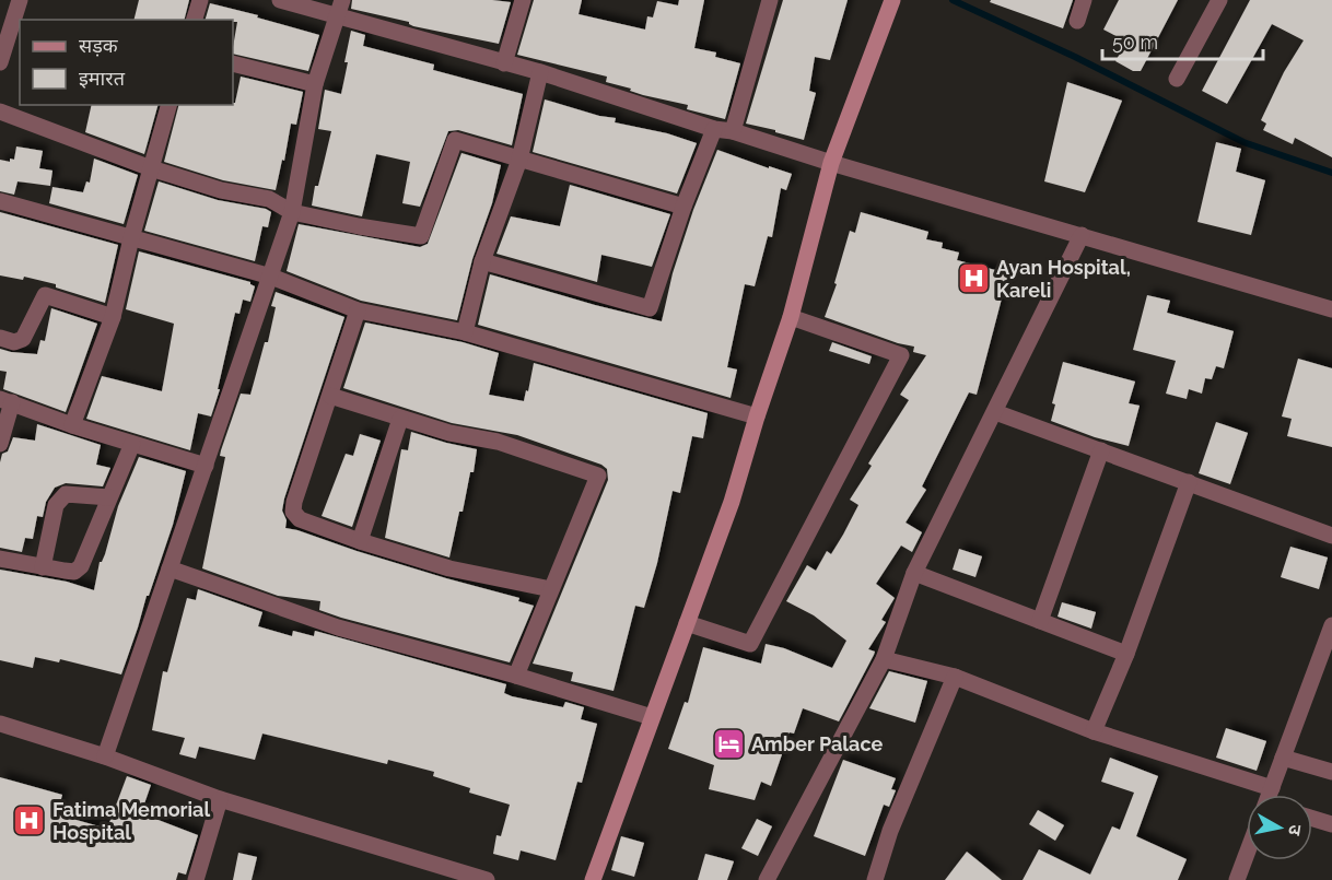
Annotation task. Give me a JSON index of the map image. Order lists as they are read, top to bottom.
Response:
{
  "places": {
    "hospital": ["Ayan Hospital, Kareli", "Fatima Memorial Hospital"],
    "hotel": ["Amber Palace"]
  },
  "legend": ["सड़क", "इमारत"],
  "scale_bar": "50 m",
  "north": "right"
}
